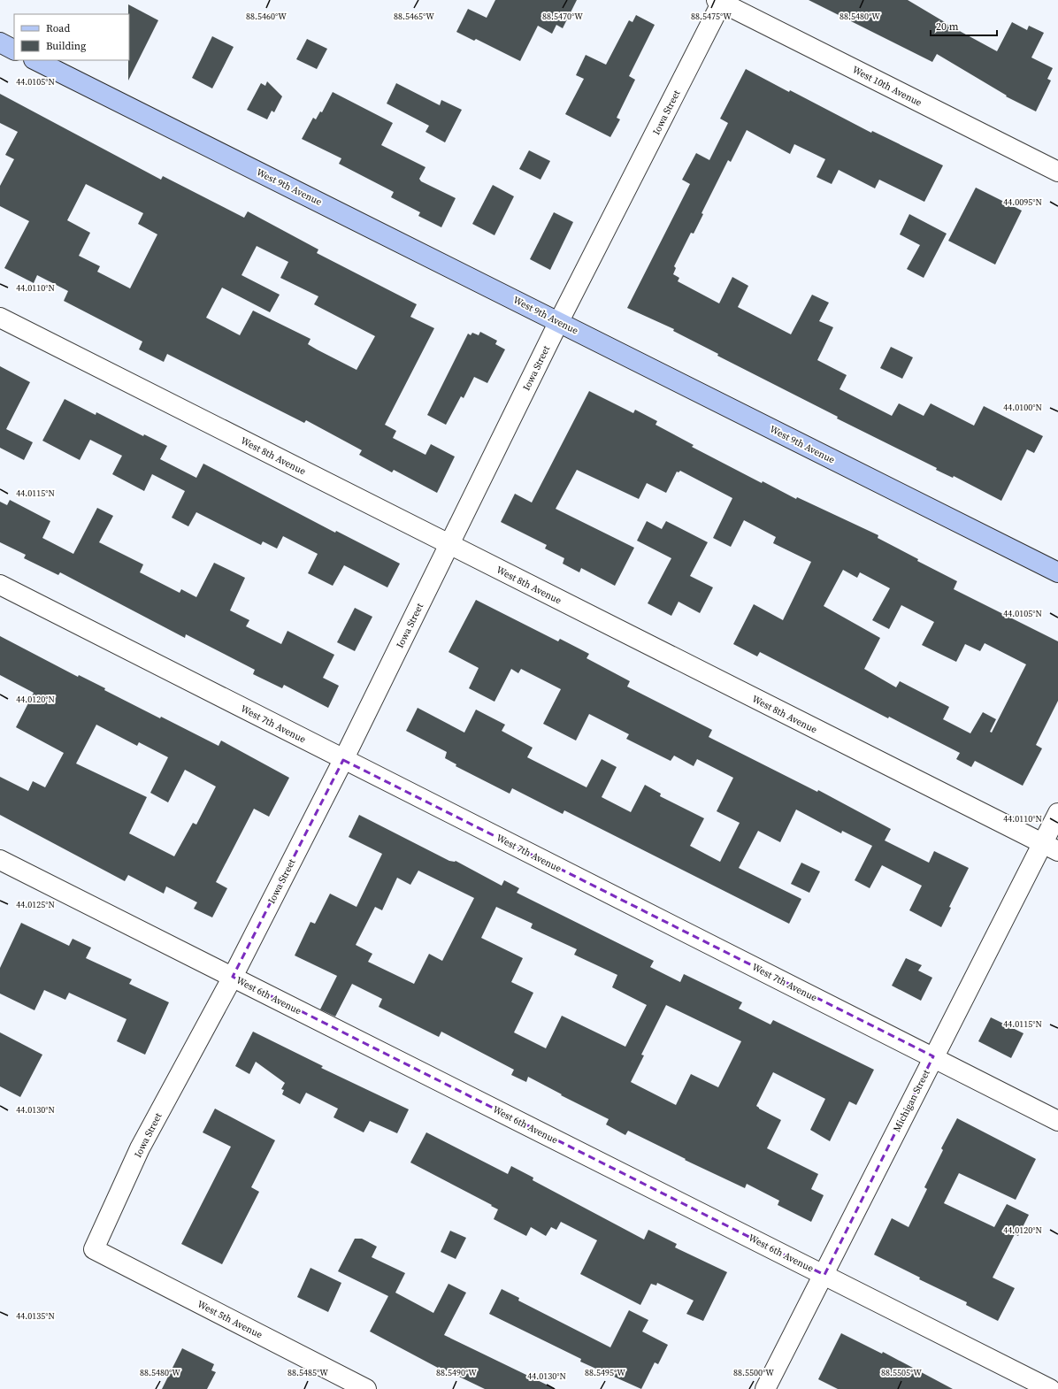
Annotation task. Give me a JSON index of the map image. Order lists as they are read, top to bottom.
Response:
{
  "streets": {
    "main road": ["West 9th Avenue"],
    "street": [
      "West 10th Avenue",
      "Iowa Street",
      "West 8th Avenue",
      "West 7th Avenue",
      "West 6th Avenue",
      "Michigan Street",
      "West 5th Avenue"
    ]
  },
  "crossings": [
    ["West 10th Avenue", "Iowa Street"],
    ["Iowa Street", "West 9th Avenue"],
    ["Iowa Street", "West 8th Avenue"],
    ["Iowa Street", "West 7th Avenue"],
    ["Iowa Street", "West 6th Avenue"],
    ["Iowa Street", "West 5th Avenue"],
    ["West 8th Avenue", "Michigan Street"],
    ["West 7th Avenue", "Michigan Street"],
    ["West 6th Avenue", "Michigan Street"]
  ],
  "legend": ["Road", "Building"],
  "scale_bar": "20 m",
  "coordinates": [
    "88.5460°W",
    "88.5465°W",
    "88.5470°W",
    "88.5475°W",
    "88.5480°W",
    "44.0105°N",
    "44.0095°N",
    "44.0110°N",
    "44.0100°N",
    "44.0115°N",
    "44.0120°N",
    "44.0125°N",
    "44.0130°N",
    "44.0135°N",
    "88.5485°W",
    "88.5490°W",
    "88.5495°W",
    "88.5500°W",
    "88.5505°W"
  ]
}
